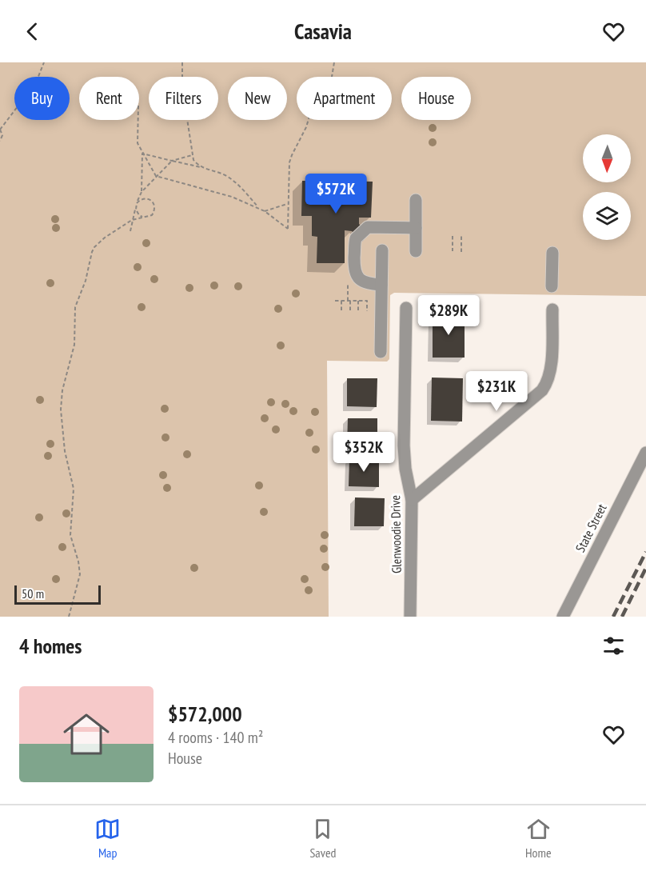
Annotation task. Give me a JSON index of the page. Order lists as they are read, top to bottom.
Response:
{
  "streets": {
    "street": ["State Street", "Glenwoodie Drive"]
  },
  "scale_bar": "50 m",
  "north": "bottom",
  "page": {
    "header": "Casavia",
    "chip": [
      "Buy",
      "Rent",
      "Filters",
      "New",
      "Apartment",
      "House"
    ],
    "price": [
      "$572K",
      "$289K",
      "$231K",
      "$352K"
    ],
    "scale": "50 m",
    "heading": "4 homes",
    "list": [
      {
        "name": "$572,000",
        "note": "4 rooms · 140 m² · House"
      }
    ],
    "tabs": ["Map", "Saved", "Home"]
  }
}
